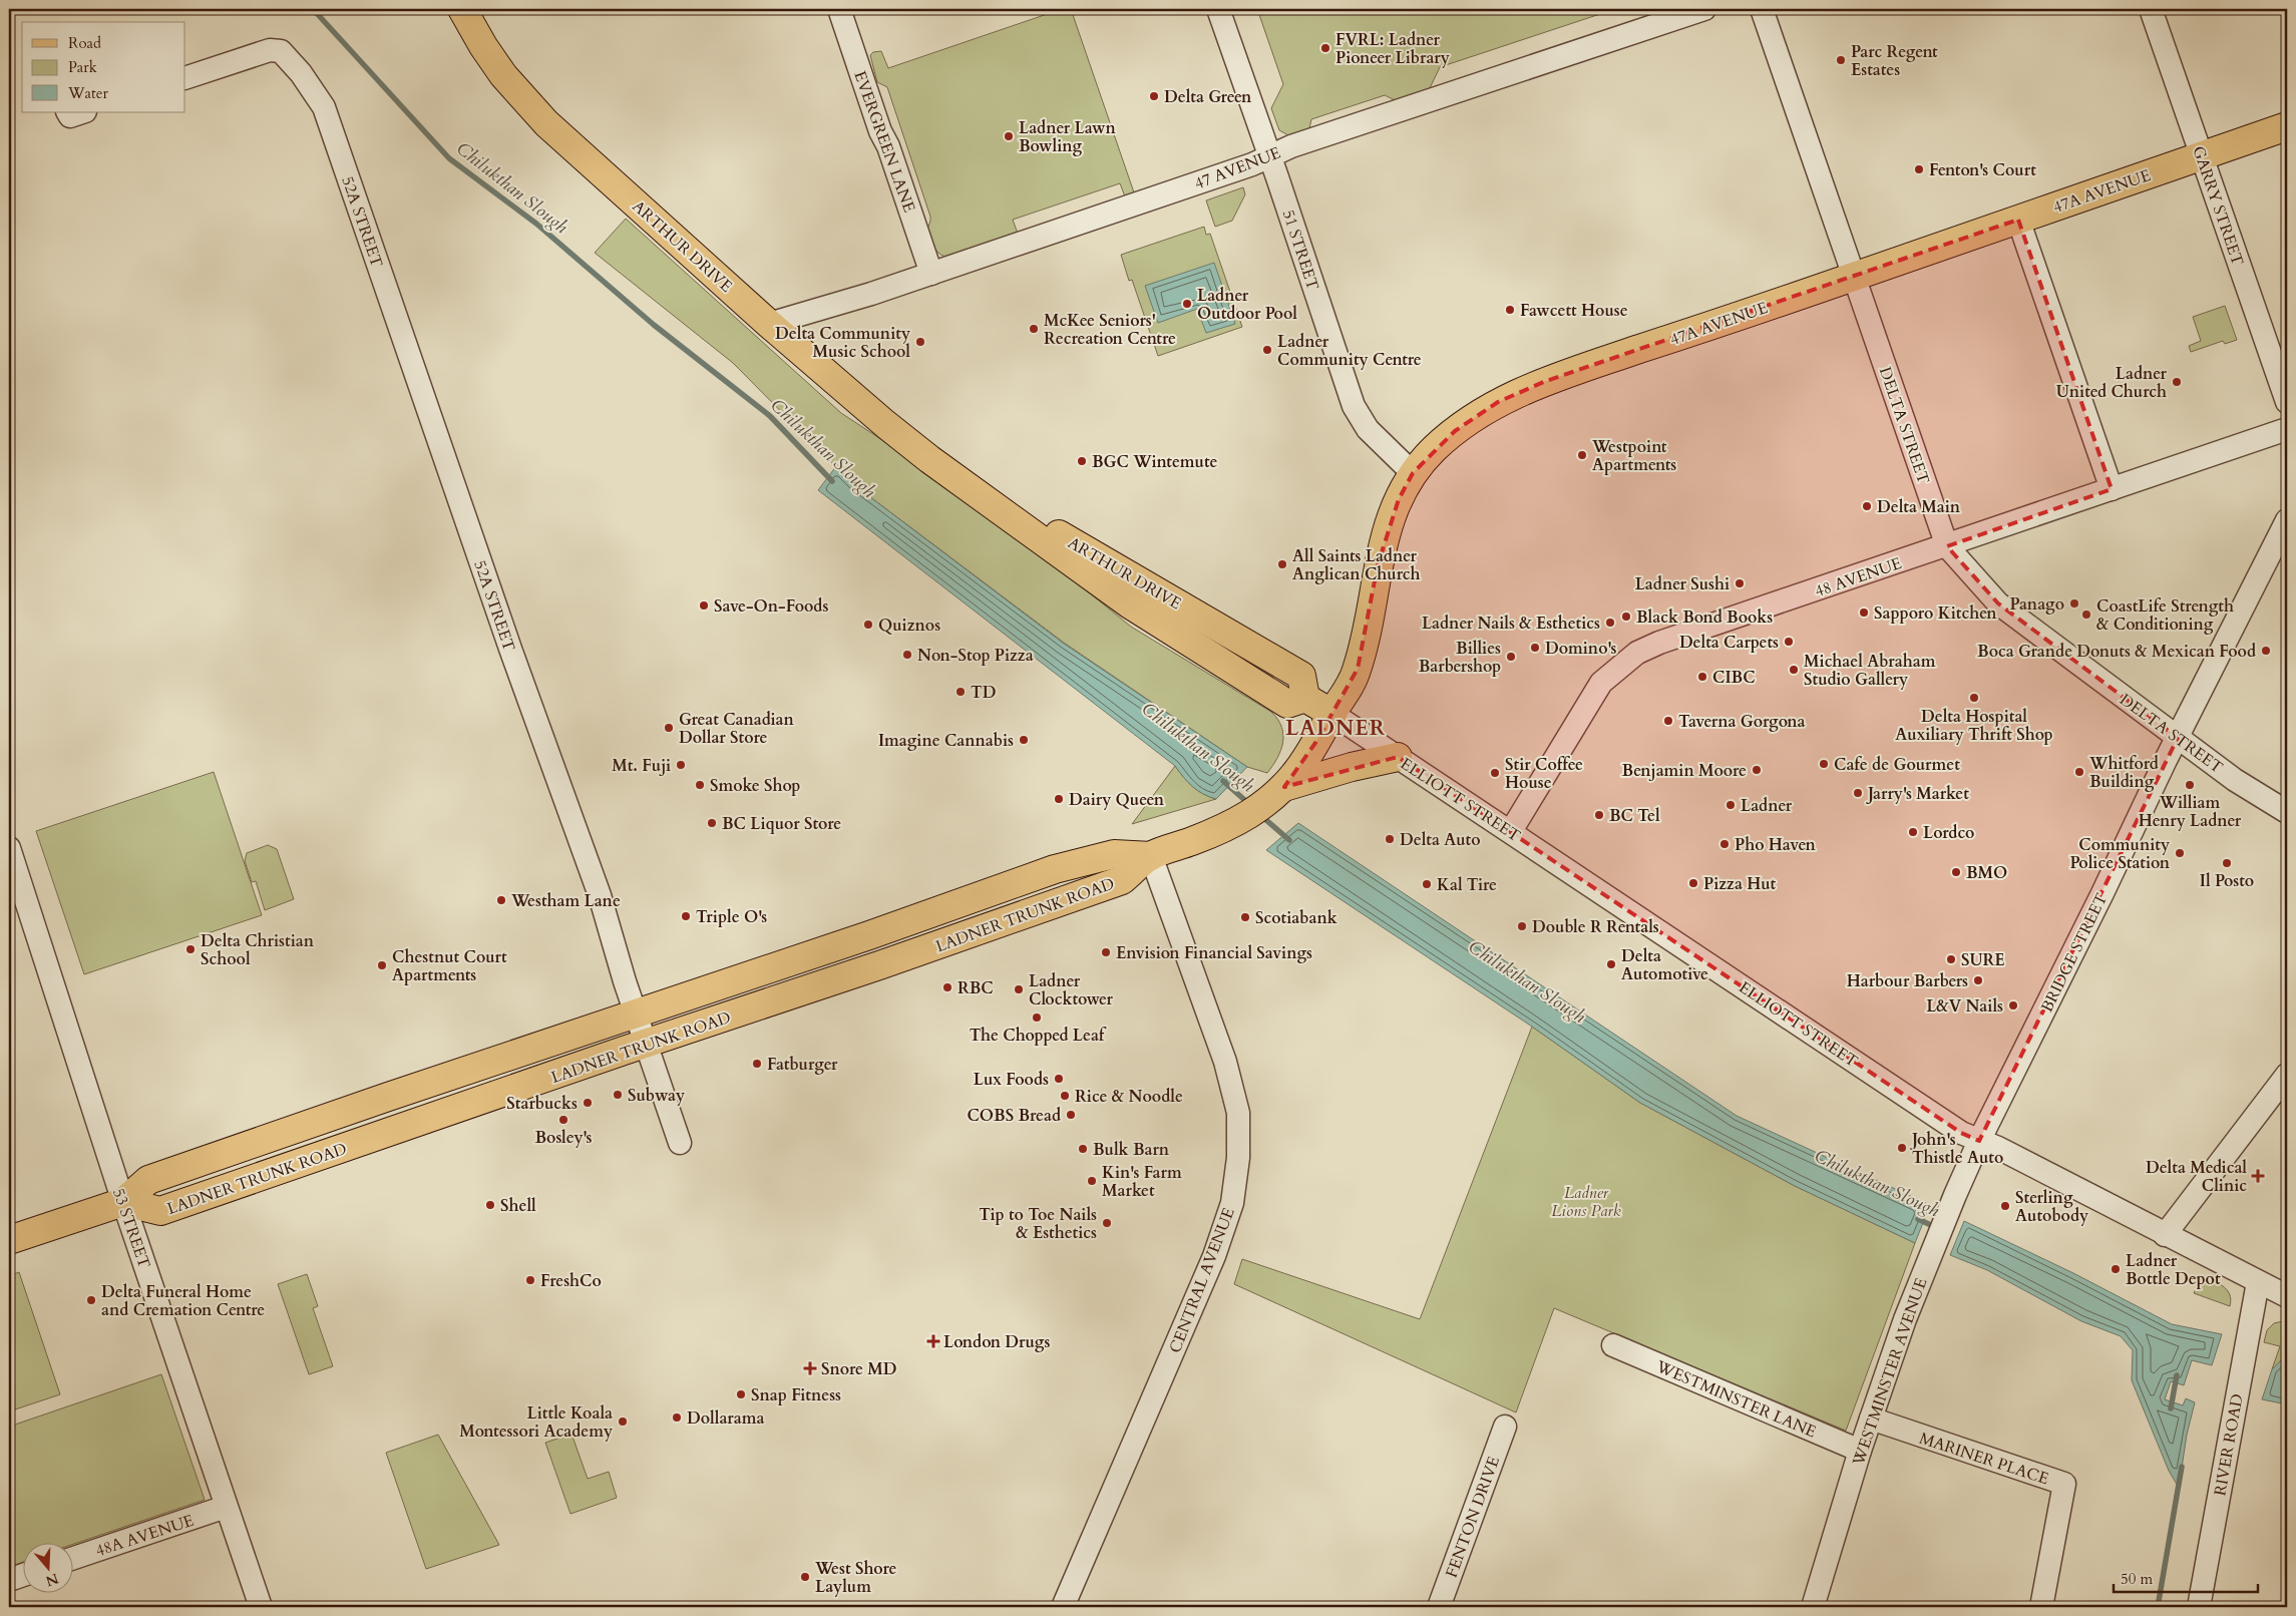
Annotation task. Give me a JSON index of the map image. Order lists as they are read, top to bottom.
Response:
{
  "streets": {
    "main road": ["47A AVENUE", "ARTHUR DRIVE", "LADNER TRUNK ROAD"],
    "street": [
      "EVERGREEN LANE",
      "47 AVENUE",
      "GARRY STREET",
      "52A STREET",
      "51 STREET",
      "DELTA STREET",
      "48 AVENUE",
      "ELLIOTT STREET",
      "BRIDGE STREET",
      "53 STREET",
      "CENTRAL AVENUE",
      "WESTMINSTER AVENUE",
      "WESTMINSTER LANE",
      "RIVER ROAD",
      "MARINER PLACE",
      "FENTON DRIVE",
      "48A AVENUE"
    ]
  },
  "crossings": [
    ["EVERGREEN LANE", "47 AVENUE"],
    ["47 AVENUE", "ARTHUR DRIVE"],
    ["47 AVENUE", "51 STREET"],
    ["47A AVENUE", "GARRY STREET"],
    ["47A AVENUE", "ARTHUR DRIVE"],
    ["47A AVENUE", "51 STREET"],
    ["47A AVENUE", "DELTA STREET"],
    ["47A AVENUE", "ELLIOTT STREET"],
    ["47A AVENUE", "LADNER TRUNK ROAD"],
    ["52A STREET", "LADNER TRUNK ROAD"],
    ["ARTHUR DRIVE", "ELLIOTT STREET"],
    ["ARTHUR DRIVE", "LADNER TRUNK ROAD"],
    ["DELTA STREET", "48 AVENUE"],
    ["DELTA STREET", "BRIDGE STREET"],
    ["48 AVENUE", "ELLIOTT STREET"],
    ["ELLIOTT STREET", "LADNER TRUNK ROAD"],
    ["ELLIOTT STREET", "BRIDGE STREET"],
    ["ELLIOTT STREET", "WESTMINSTER AVENUE"],
    ["ELLIOTT STREET", "RIVER ROAD"],
    ["LADNER TRUNK ROAD", "53 STREET"],
    ["LADNER TRUNK ROAD", "CENTRAL AVENUE"],
    ["BRIDGE STREET", "WESTMINSTER AVENUE"],
    ["53 STREET", "48A AVENUE"],
    ["WESTMINSTER AVENUE", "WESTMINSTER LANE"],
    ["WESTMINSTER AVENUE", "MARINER PLACE"]
  ],
  "districts": ["LADNER"],
  "water": ["Chilukthan Slough"],
  "parks": ["Ladner Lions Park"],
  "places": {
    "other": [
      "FVRL: Ladner Pioneer Library",
      "Parc Regent Estates",
      "Delta Green",
      "Ladner Lawn Bowling",
      "Fenton's Court",
      "Ladner Outdoor Pool",
      "Fawcett House",
      "McKee Seniors' Recreation Centre",
      "Delta Community Music School",
      "Ladner Community Centre",
      "Ladner United Church",
      "Westpoint Apartments",
      "BGC Wintemute",
      "Delta Main",
      "All Saints Ladner Anglican Church",
      "Ladner Sushi",
      "Panago",
      "Save-On-Foods",
      "Sapporo Kitchen",
      "CoastLife Strength & Conditioning",
      "Black Bond Books",
      "Ladner Nails & Esthetics",
      "Quiznos",
      "Delta Carpets",
      "Domino's",
      "Boca Grande Donuts & Mexican Food",
      "Non-Stop Pizza",
      "Billies Barbershop",
      "Michael Abraham Studio Gallery",
      "CIBC",
      "TD",
      "Delta Hospital Auxiliary Thrift Shop",
      "Taverna Gorgona",
      "Great Canadian Dollar Store",
      "Imagine Cannabis",
      "Cafe de Gourmet",
      "Mt. Fuji",
      "Benjamin Moore",
      "Whitford Building",
      "Stir Coffee House",
      "Smoke Shop",
      "William Henry Ladner",
      "Jarry's Market",
      "Dairy Queen",
      "Ladner",
      "BC Tel",
      "BC Liquor Store",
      "Lordco",
      "Delta Auto",
      "Pho Haven",
      "Community Police Station",
      "Il Posto",
      "BMO",
      "Pizza Hut",
      "Kal Tire",
      "Westham Lane",
      "Triple O's",
      "Scotiabank",
      "Double R Rentals",
      "Delta Christian School",
      "Envision Financial Savings",
      "SURE",
      "Delta Automotive",
      "Chestnut Court Apartments",
      "Harbour Barbers",
      "RBC",
      "Ladner Clocktower",
      "L&V Nails",
      "The Chopped Leaf",
      "Fatburger",
      "Lux Foods",
      "Subway",
      "Rice & Noodle",
      "Starbucks",
      "COBS Bread",
      "Bosley's",
      "John's Thistle Auto",
      "Bulk Barn",
      "Kin's Farm Market",
      "Shell",
      "Sterling Autobody",
      "Tip to Toe Nails & Esthetics",
      "Ladner Bottle Depot",
      "FreshCo",
      "Delta Funeral Home and Cremation Centre",
      "Snap Fitness",
      "Dollarama",
      "Little Koala Montessori Academy",
      "West Shore Laylum"
    ],
    "health": ["Delta Medical Clinic", "London Drugs", "Snore MD"]
  },
  "legend": ["Road", "Park", "Water"],
  "scale_bar": "50 m",
  "north": "bottom"
}
